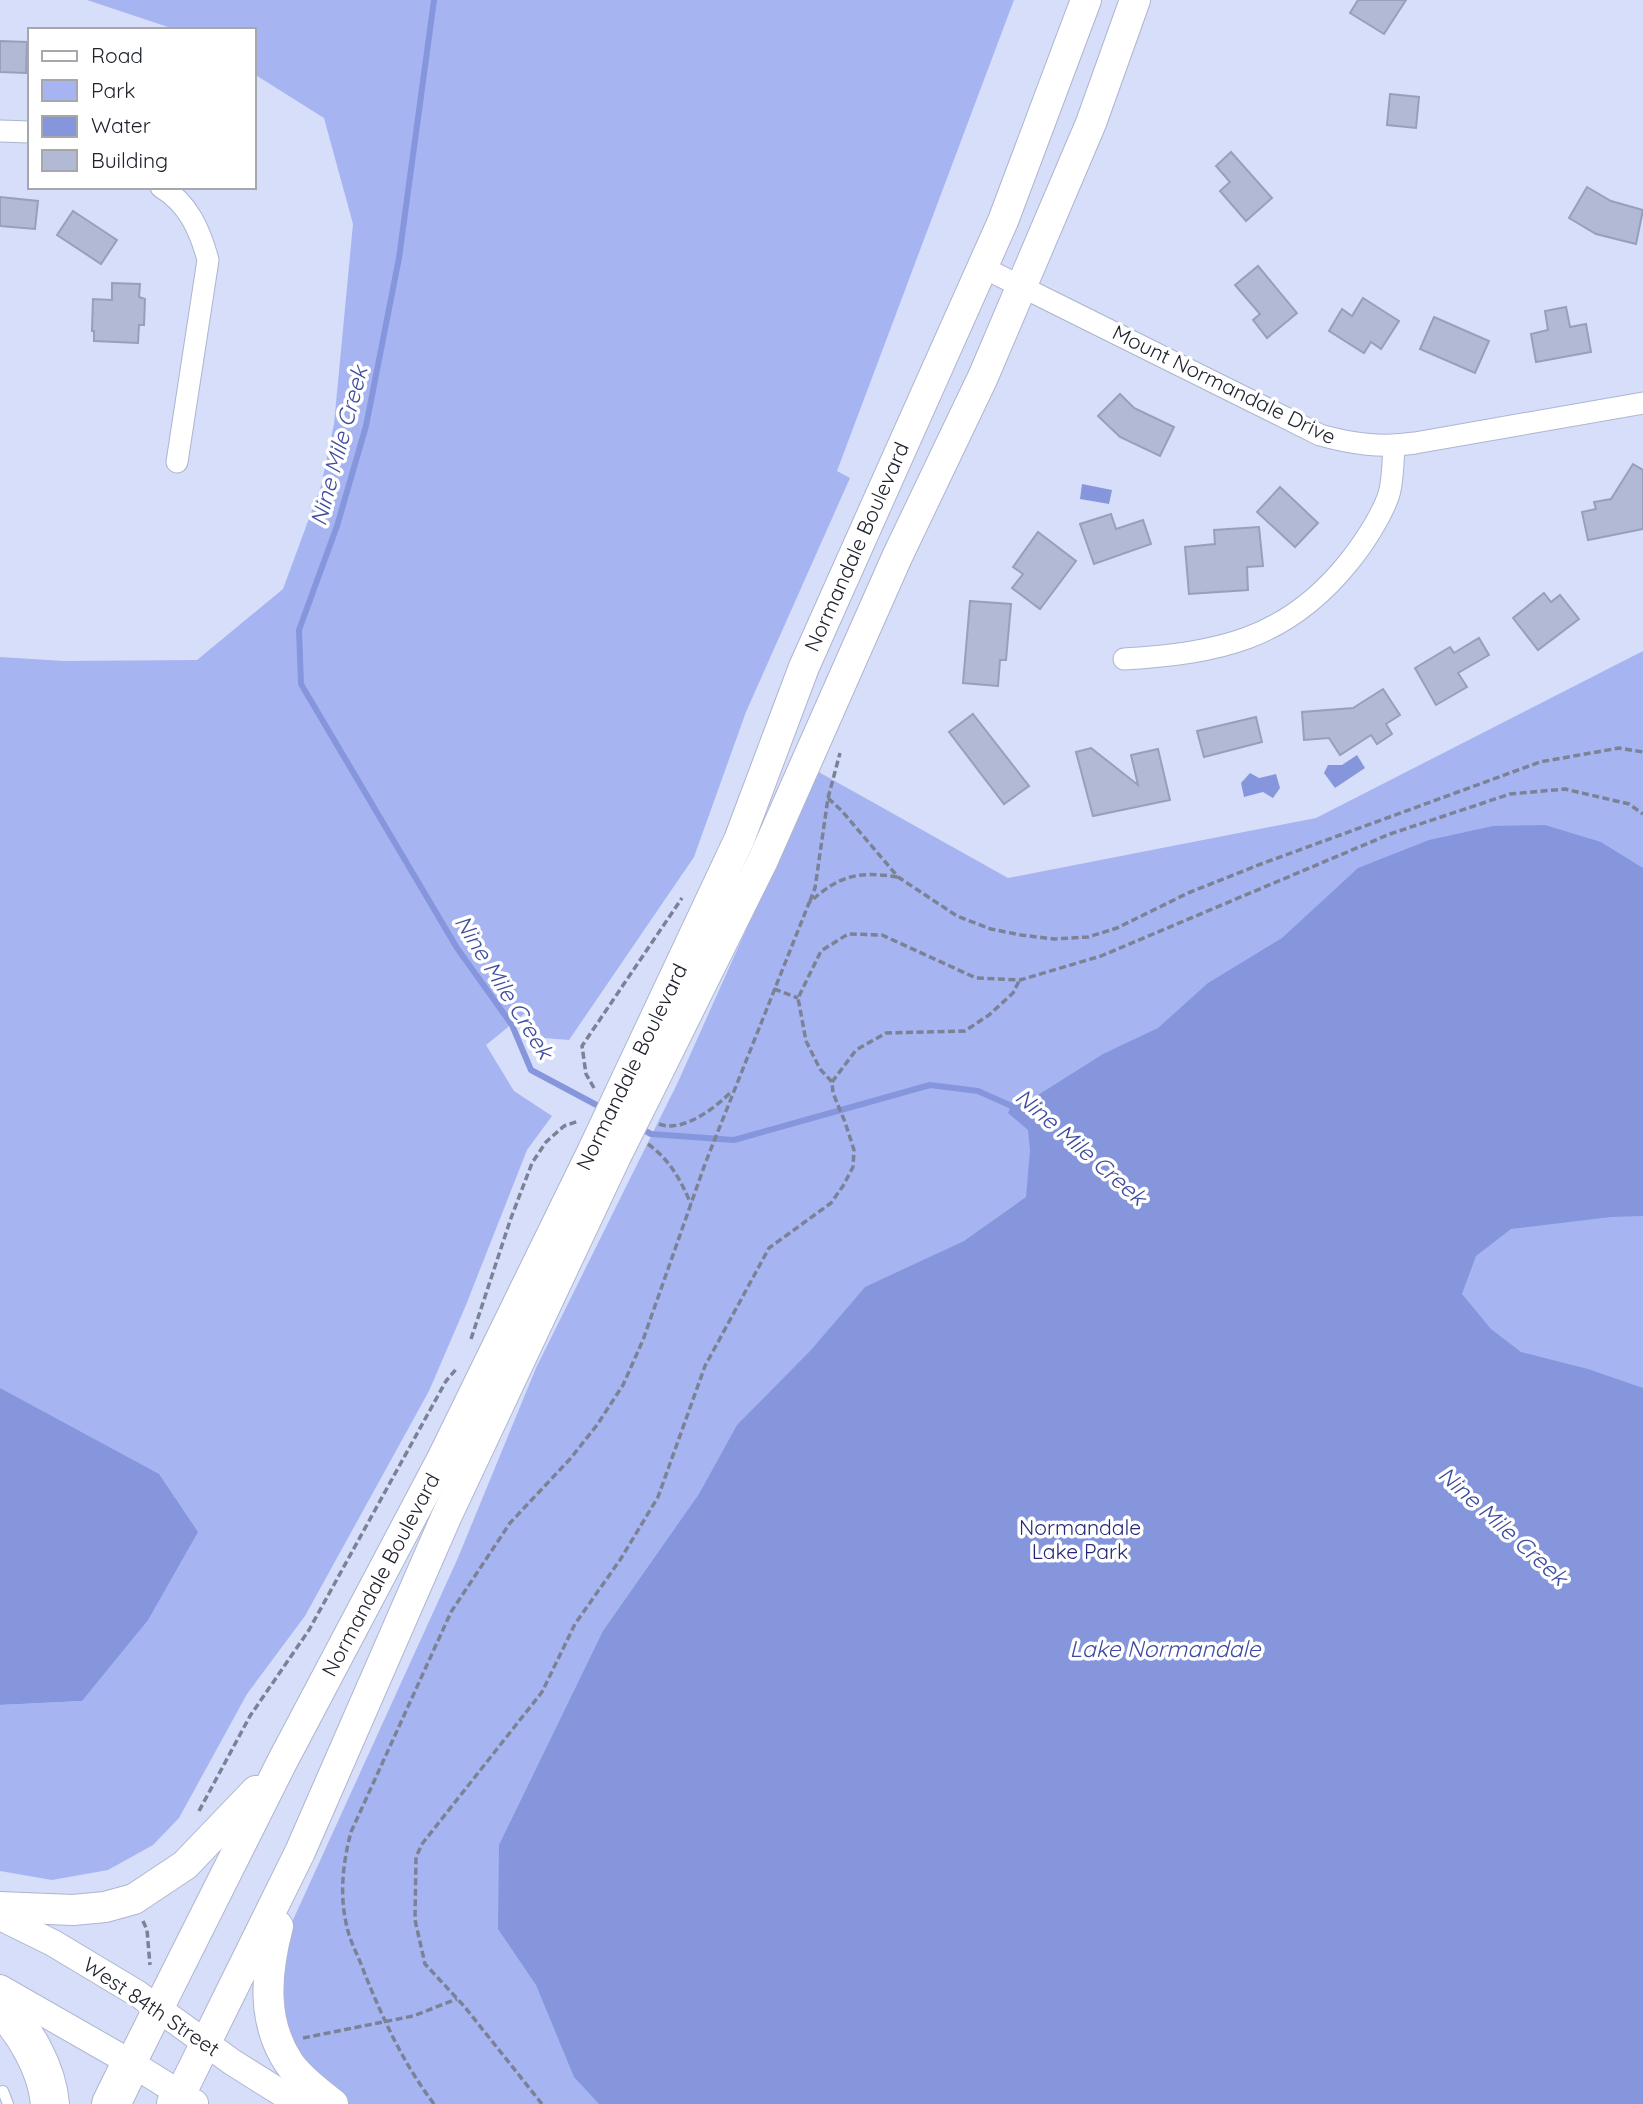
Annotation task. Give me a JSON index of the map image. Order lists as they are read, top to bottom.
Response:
{
  "streets": {
    "highway": ["Normandale Boulevard"],
    "street": ["Mount Normandale Drive", "West 84th Street"]
  },
  "crossings": [
    ["Mount Normandale Drive", "Normandale Boulevard"],
    ["Normandale Boulevard", "West 84th Street"]
  ],
  "water": ["Nine Mile Creek", "Lake Normandale"],
  "parks": ["Normandale Lake Park"],
  "legend": [
    "Road",
    "Park",
    "Water",
    "Building"
  ]
}
